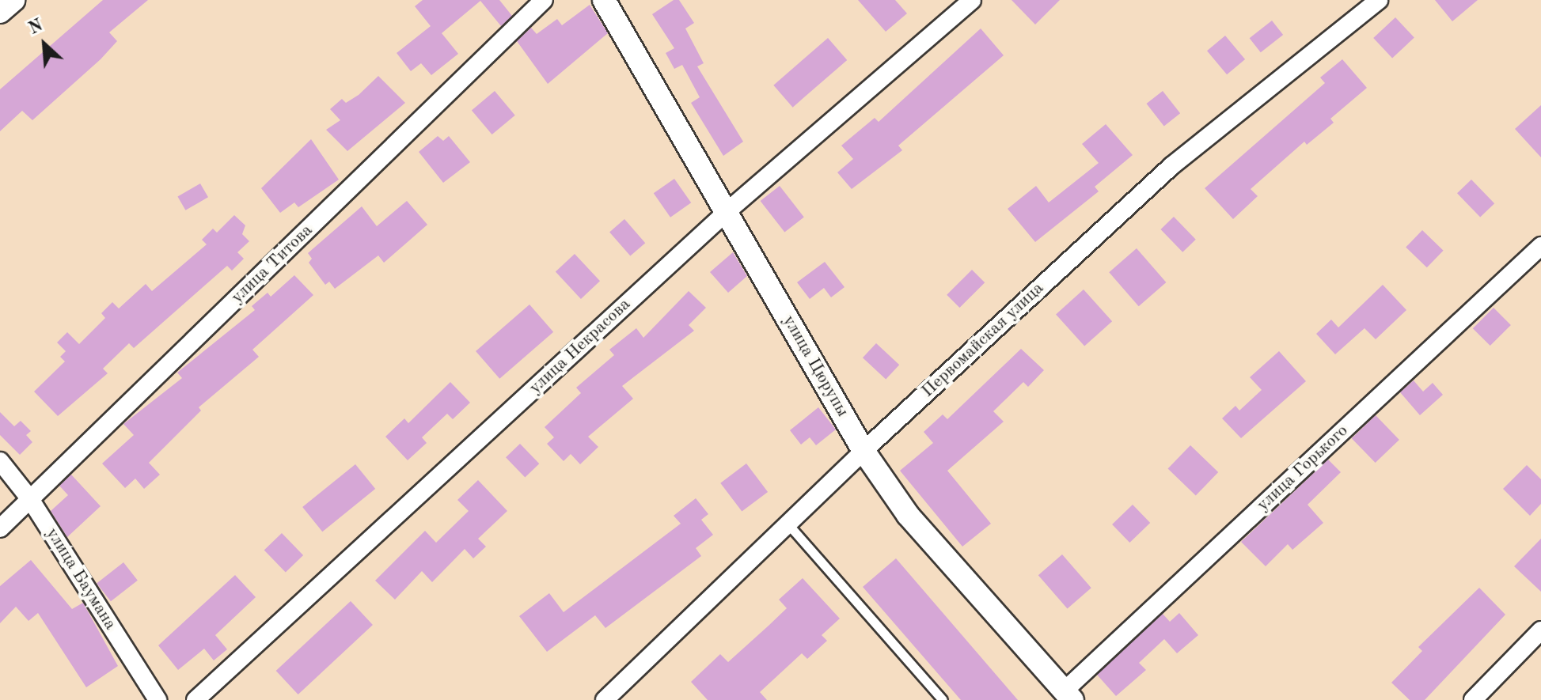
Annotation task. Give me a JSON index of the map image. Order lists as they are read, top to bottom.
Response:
{
  "streets": {
    "street": [
      "улица Титова",
      "Первомайская улица",
      "улица Некрасова",
      "улица Цюрупы",
      "улица Горького",
      "улица Баумана"
    ]
  },
  "crossings": [
    ["улица Титова", "улица Баумана"],
    ["Первомайская улица", "улица Цюрупы"],
    ["улица Некрасова", "улица Цюрупы"],
    ["улица Цюрупы", "улица Горького"]
  ],
  "north": "top left"
}
